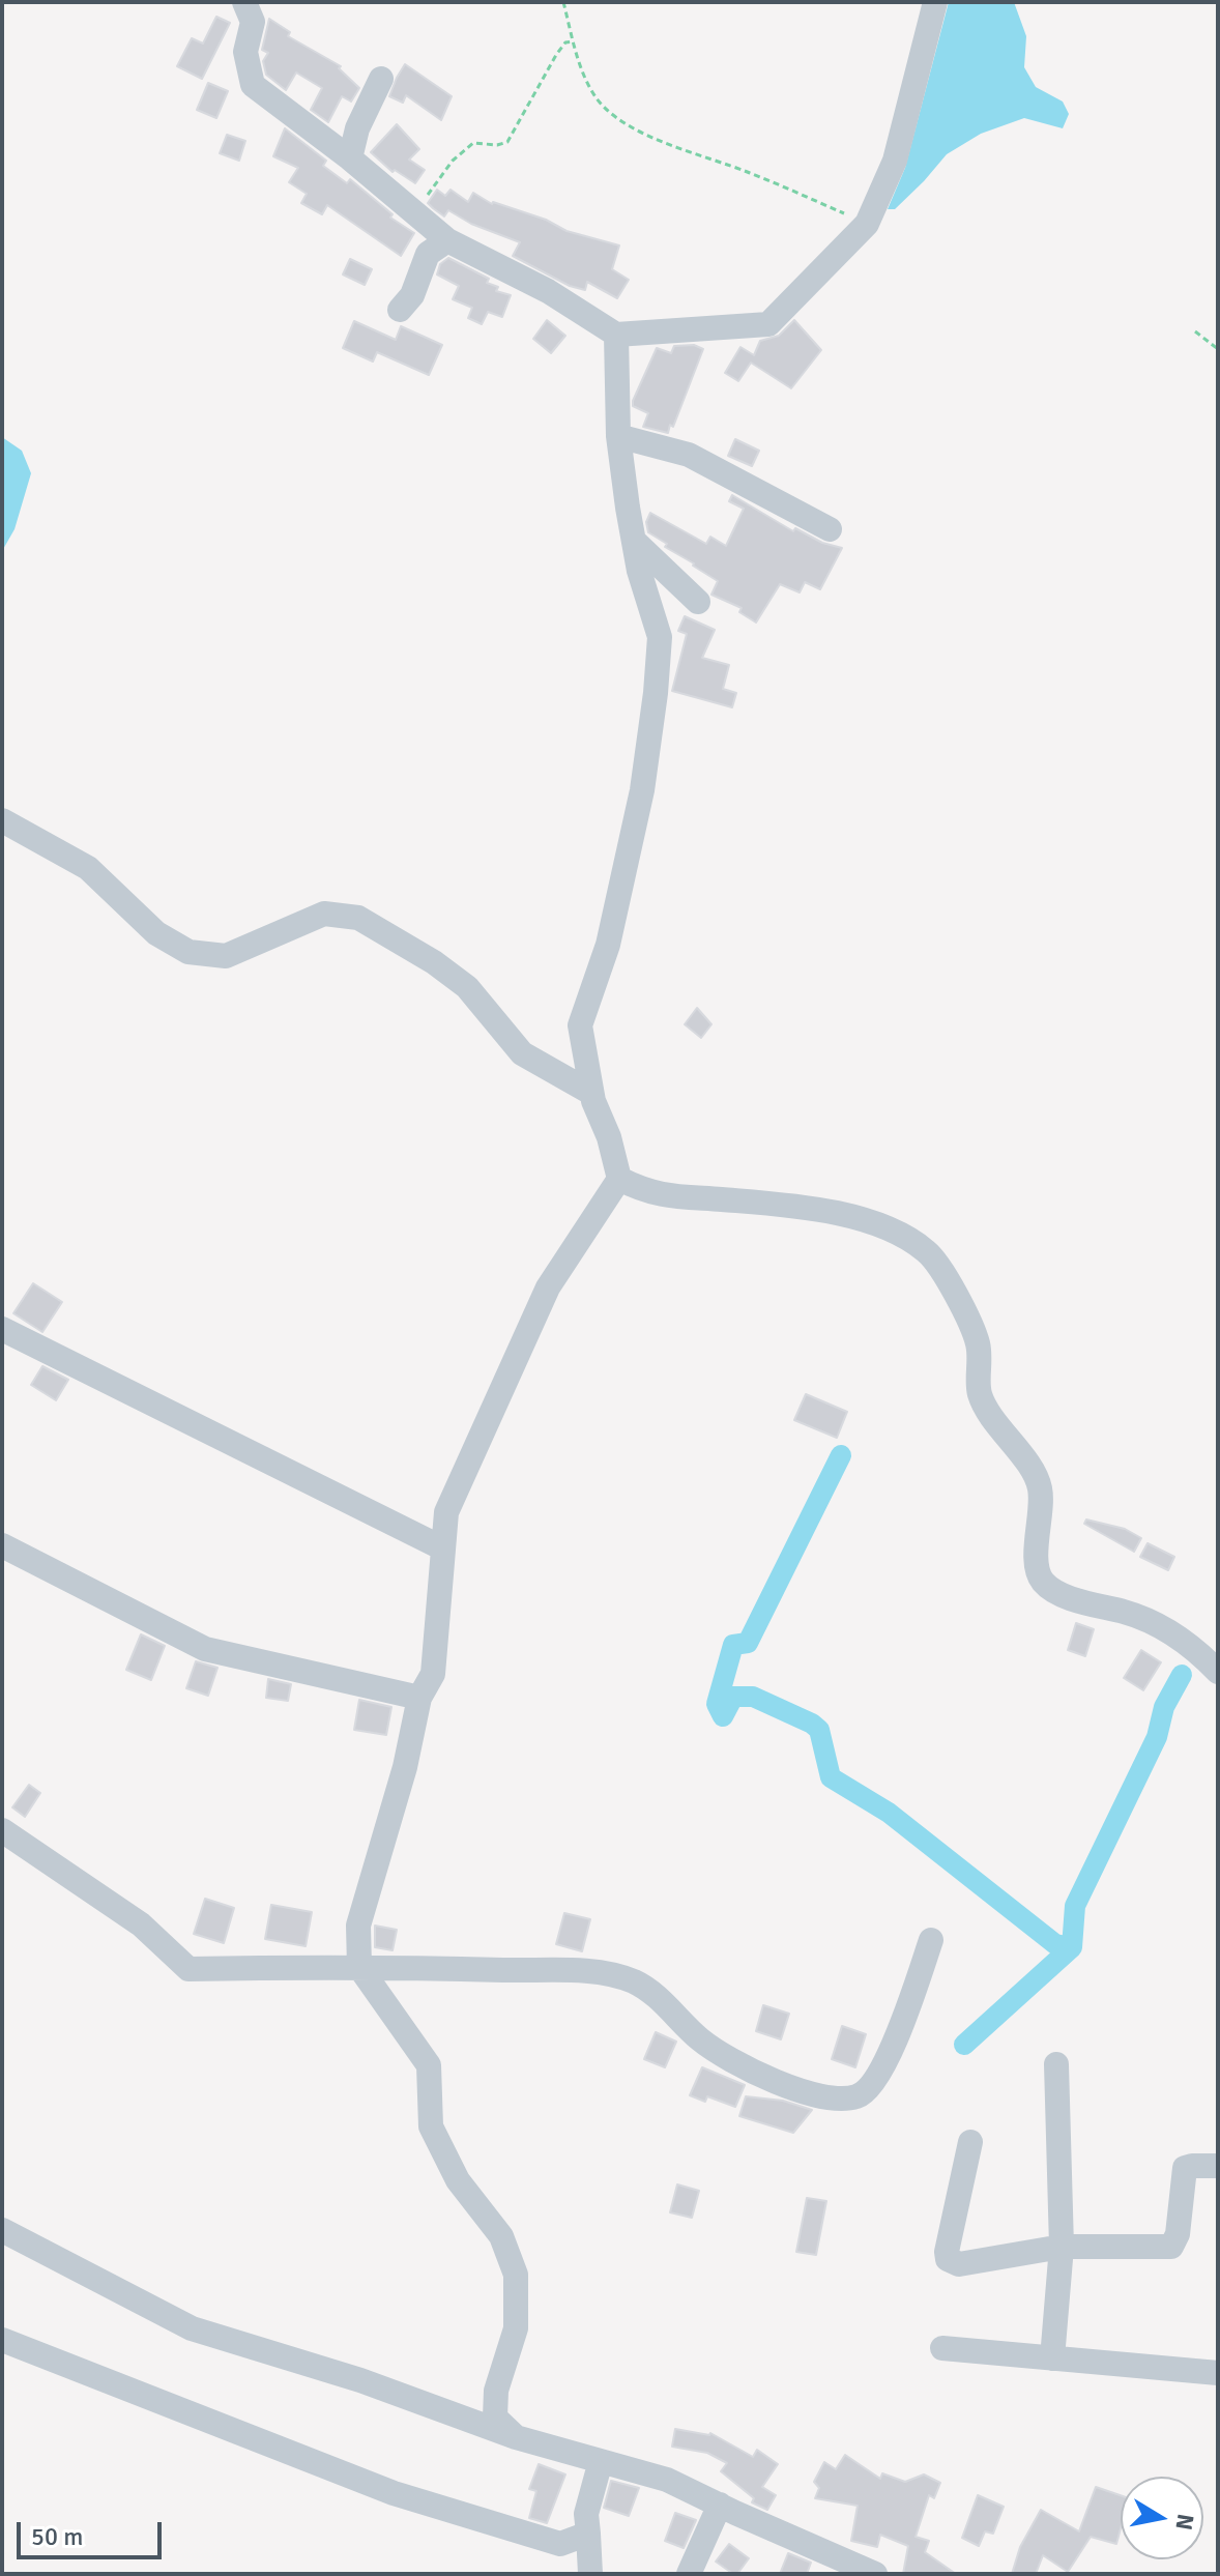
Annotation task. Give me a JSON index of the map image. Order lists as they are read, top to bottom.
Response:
{
  "scale_bar": "50 m",
  "north": "right"
}
